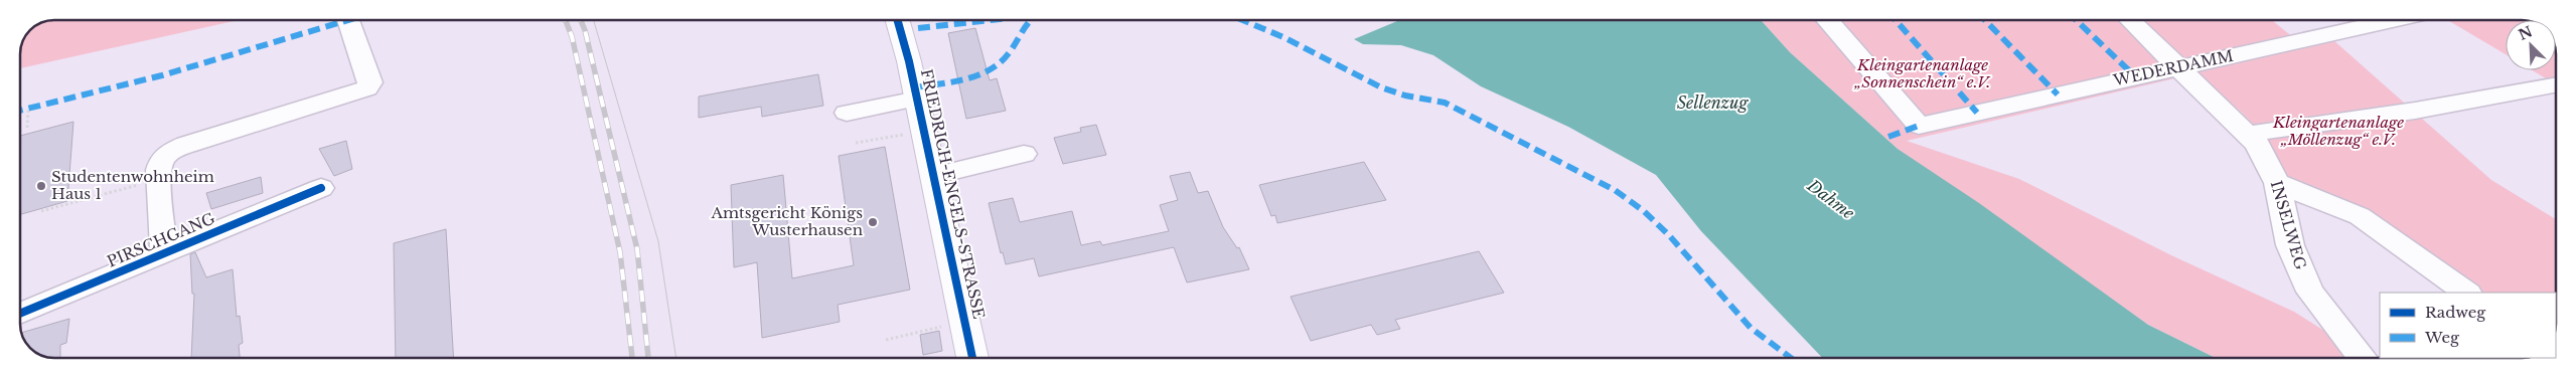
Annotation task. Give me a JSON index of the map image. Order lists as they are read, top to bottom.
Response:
{
  "streets": {
    "main road": ["FRIEDRICH-ENGELS-STRASSE"],
    "street": ["WEDERDAMM", "INSELWEG", "PIRSCHGANG"]
  },
  "crossings": [
    ["WEDERDAMM", "INSELWEG"]
  ],
  "water": ["Sellenzug", "Dahme"],
  "parks": ["Kleingartenanlage „Sonnenschein“ e.V.", "Kleingartenanlage „Möllenzug“ e.V."],
  "places": ["Studentenwohnheim Haus 1", "Amtsgericht Königs Wusterhausen"],
  "legend": ["Radweg", "Weg"],
  "north": "top left"
}
